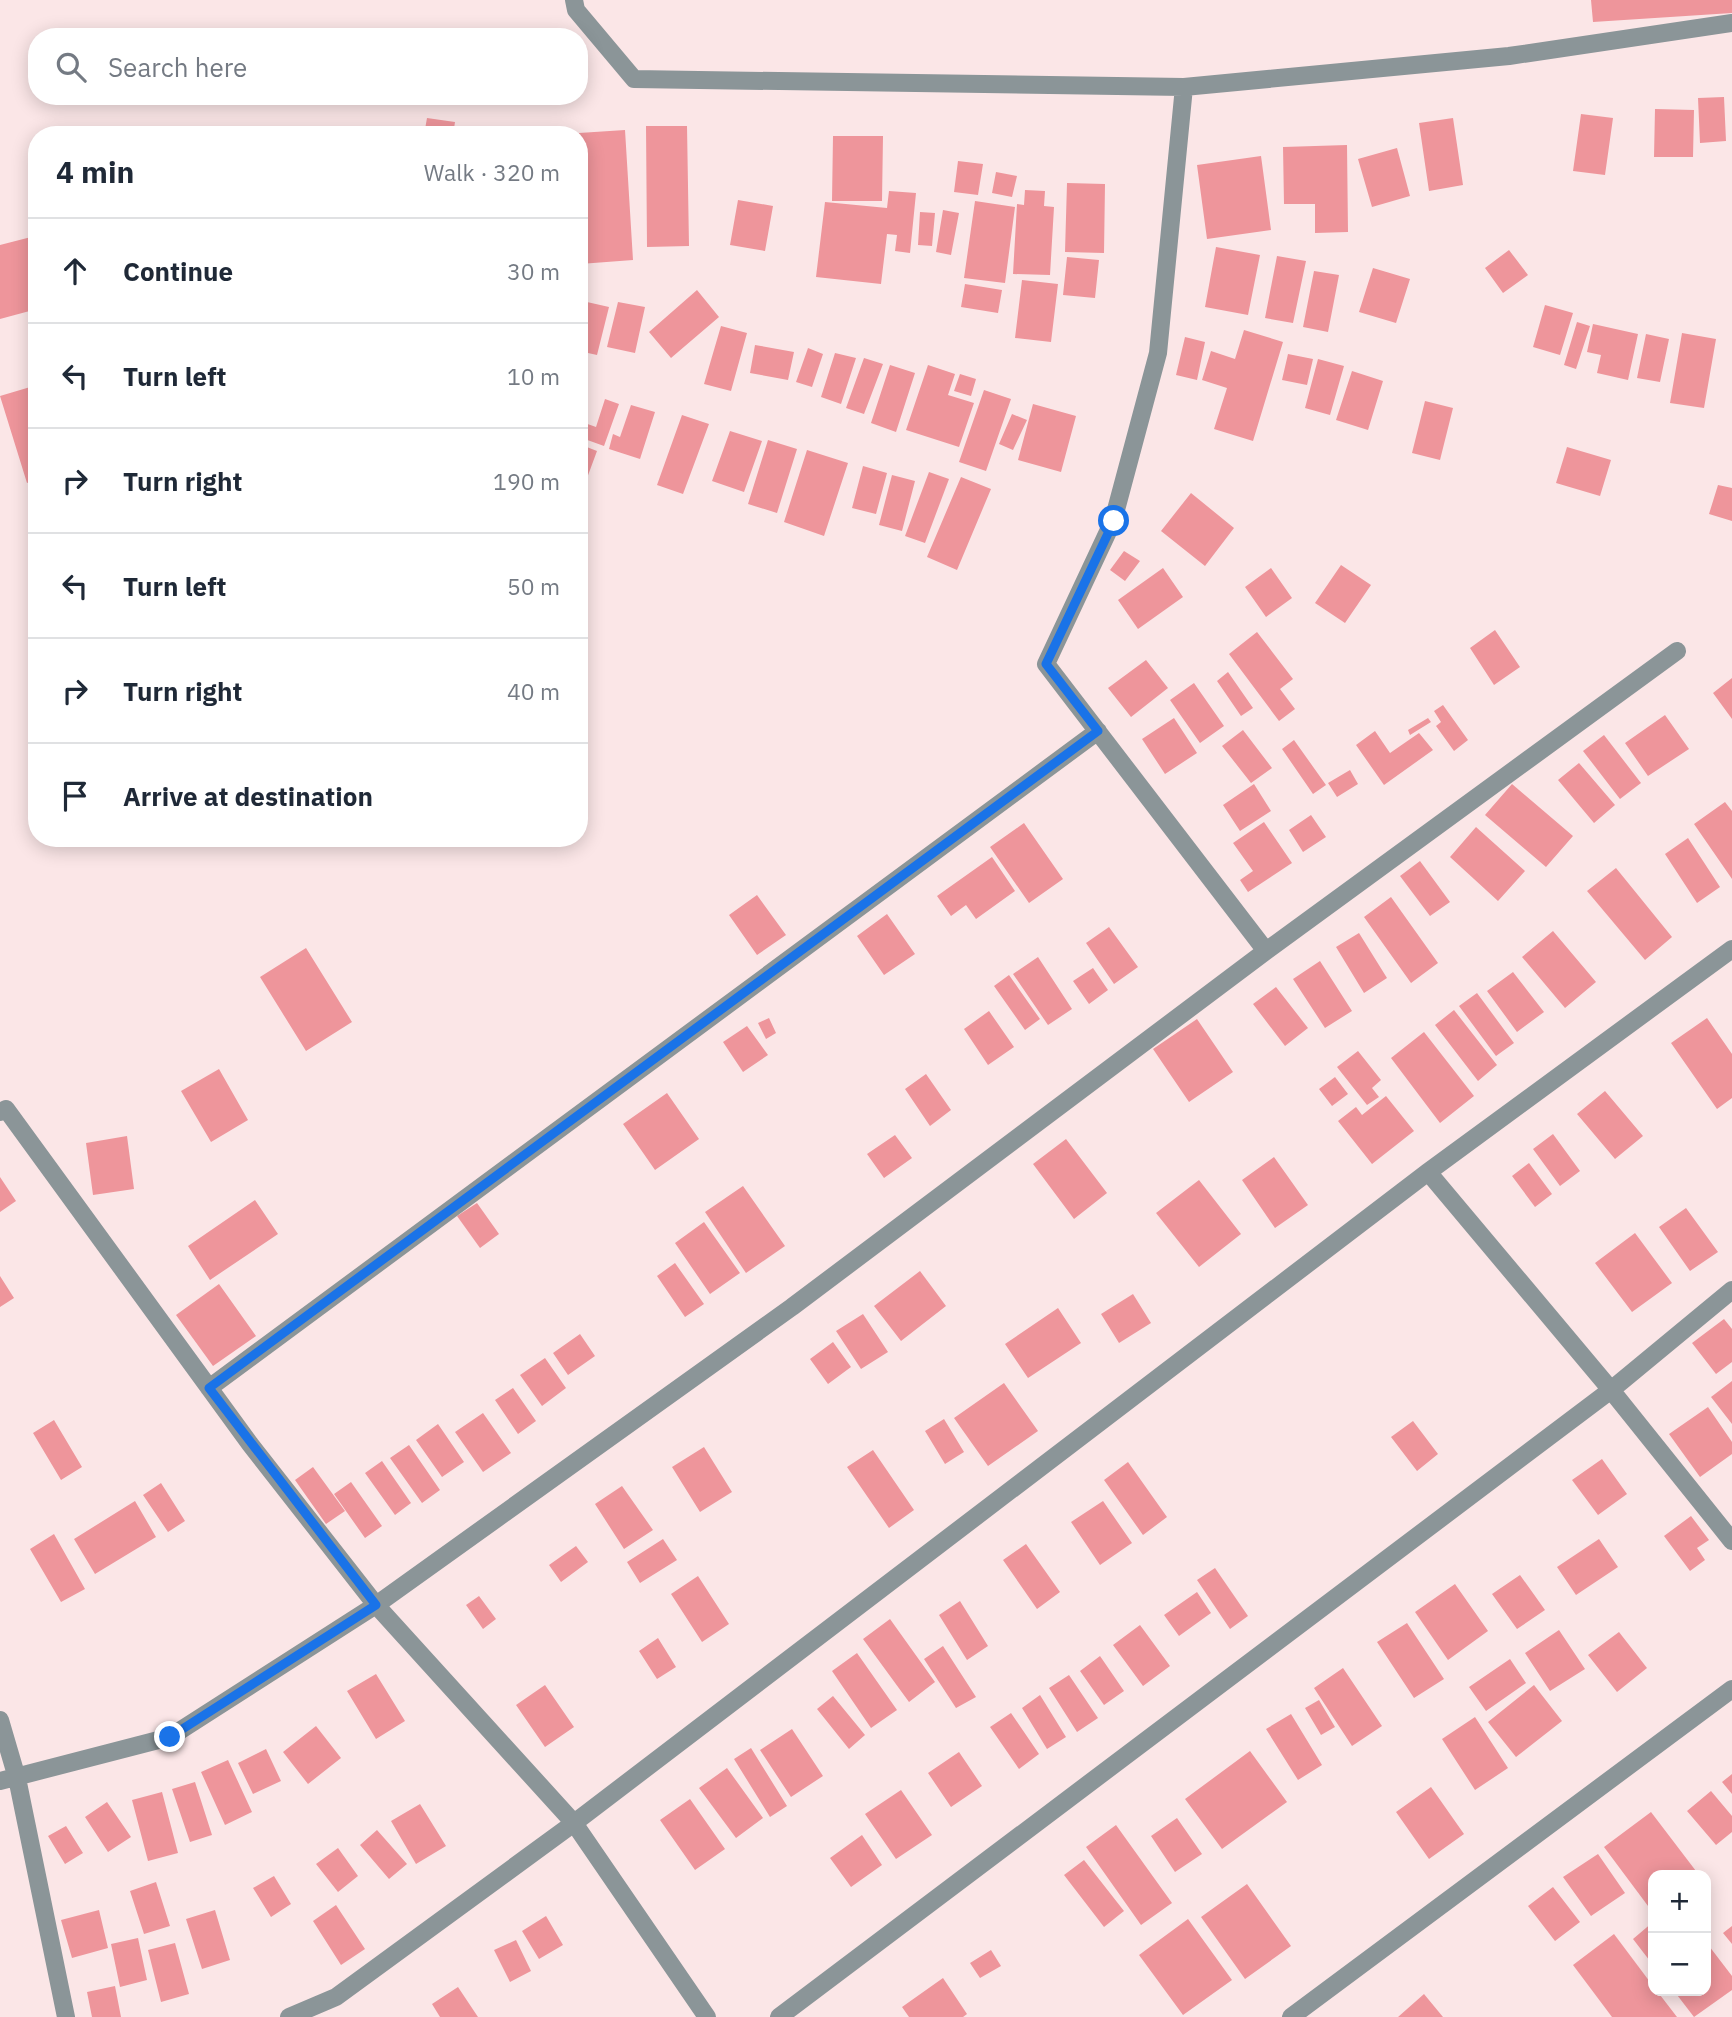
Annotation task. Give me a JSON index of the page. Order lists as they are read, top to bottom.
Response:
{
  "page": {
    "search": "Search here",
    "heading": ["4 min", "Walk · 320 m"],
    "list": [
      ["Continue", "30 m"],
      ["Turn left", "10 m"],
      ["Turn right", "190 m"],
      ["Turn left", "50 m"],
      ["Turn right", "40 m"],
      "Arrive at destination"
    ],
    "map_buttons": ["+", "−"]
  }
}
